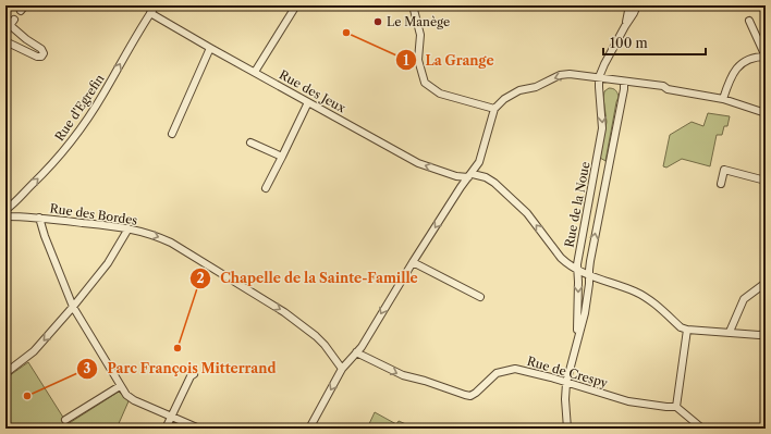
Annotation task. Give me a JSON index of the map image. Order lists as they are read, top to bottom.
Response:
{
  "streets": {
    "street": [
      "Rue des Jeux",
      "Rue d'Egrefin",
      "Rue de la Noue",
      "Rue des Bordes",
      "Rue de Crespy"
    ]
  },
  "crossings": [
    ["Rue des Jeux", "Rue d'Egrefin"],
    ["Rue des Jeux", "Rue de la Noue"],
    ["Rue de la Noue", "Rue de Crespy"]
  ],
  "one_way": [
    "Rue des Jeux",
    "Rue d'Egrefin",
    "Rue des Bordes",
    "Rue de Crespy"
  ],
  "places": [
    "Le Manège",
    "La Grange",
    "Chapelle de la Sainte-Famille",
    "Parc François Mitterrand"
  ],
  "scale_bar": "100 m"
}
